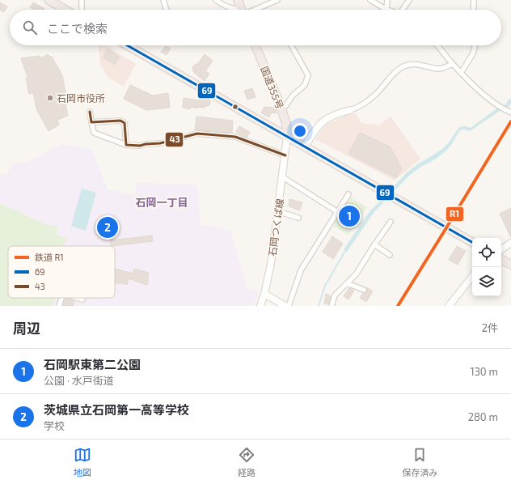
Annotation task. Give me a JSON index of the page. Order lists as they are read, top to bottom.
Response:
{
  "streets": {
    "highway": ["国道355号"],
    "main road": ["石岡つくば線"]
  },
  "crossings": [
    ["国道355号", "石岡つくば線"]
  ],
  "districts": ["石岡一丁目"],
  "places": ["石岡市役所"],
  "lines": ["transit line 69", "transit line 43", "rail line R1"],
  "legend": ["鉄道 R1", "69", "43"],
  "page": {
    "search": "ここで検索",
    "pins": ["1", "2"],
    "heading": ["周辺", "2件"],
    "list": [
      {
        "mark": "1",
        "name": "石岡駅東第二公園",
        "note": "公園 · 水戸街道",
        "value": "130 m"
      },
      {
        "mark": "2",
        "name": "茨城県立石岡第一高等学校",
        "note": "学校",
        "value": "280 m"
      }
    ],
    "nav": ["地図", "経路", "保存済み"]
  }
}
